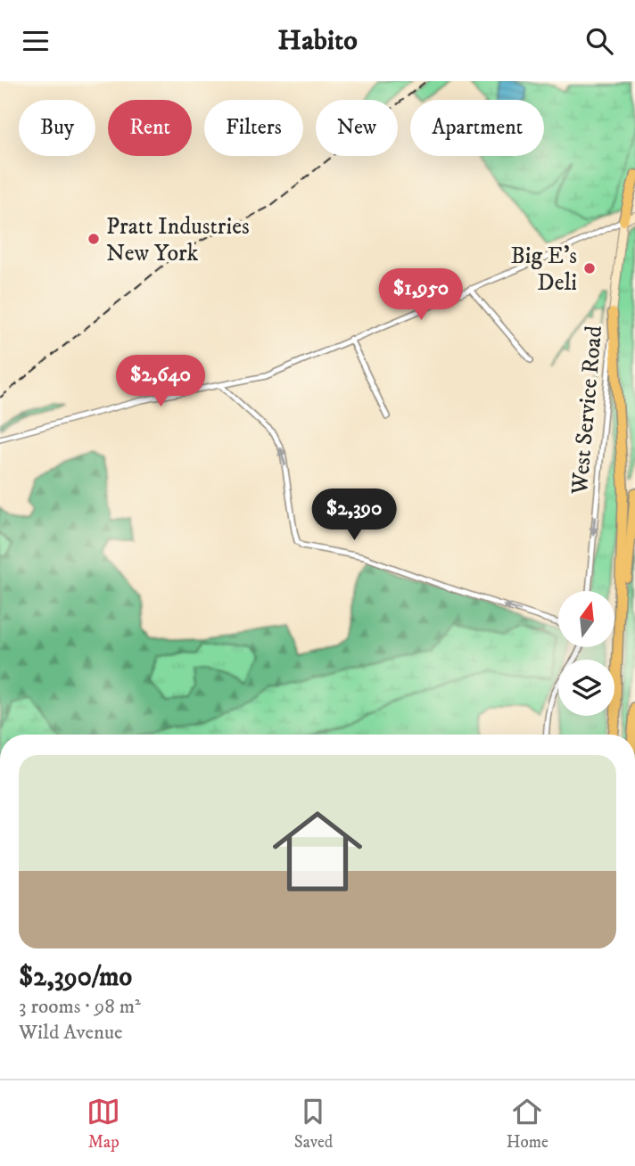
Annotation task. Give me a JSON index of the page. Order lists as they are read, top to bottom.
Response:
{
  "streets": {
    "main road": ["West Service Road"]
  },
  "one_way": ["West Service Road"],
  "places": ["Pratt Industries New York", "Big E's Deli"],
  "north": "top",
  "page": {
    "header": "Habito",
    "chip": [
      "Buy",
      "Rent",
      "Filters",
      "New",
      "Apartment"
    ],
    "price": ["$1,950", "$2,640", "$2,390"],
    "list": [
      {
        "name": "$2,390/mo",
        "note": "3 rooms · 98 m² · Wild Avenue"
      }
    ],
    "tabs": ["Map", "Saved", "Home"]
  }
}
